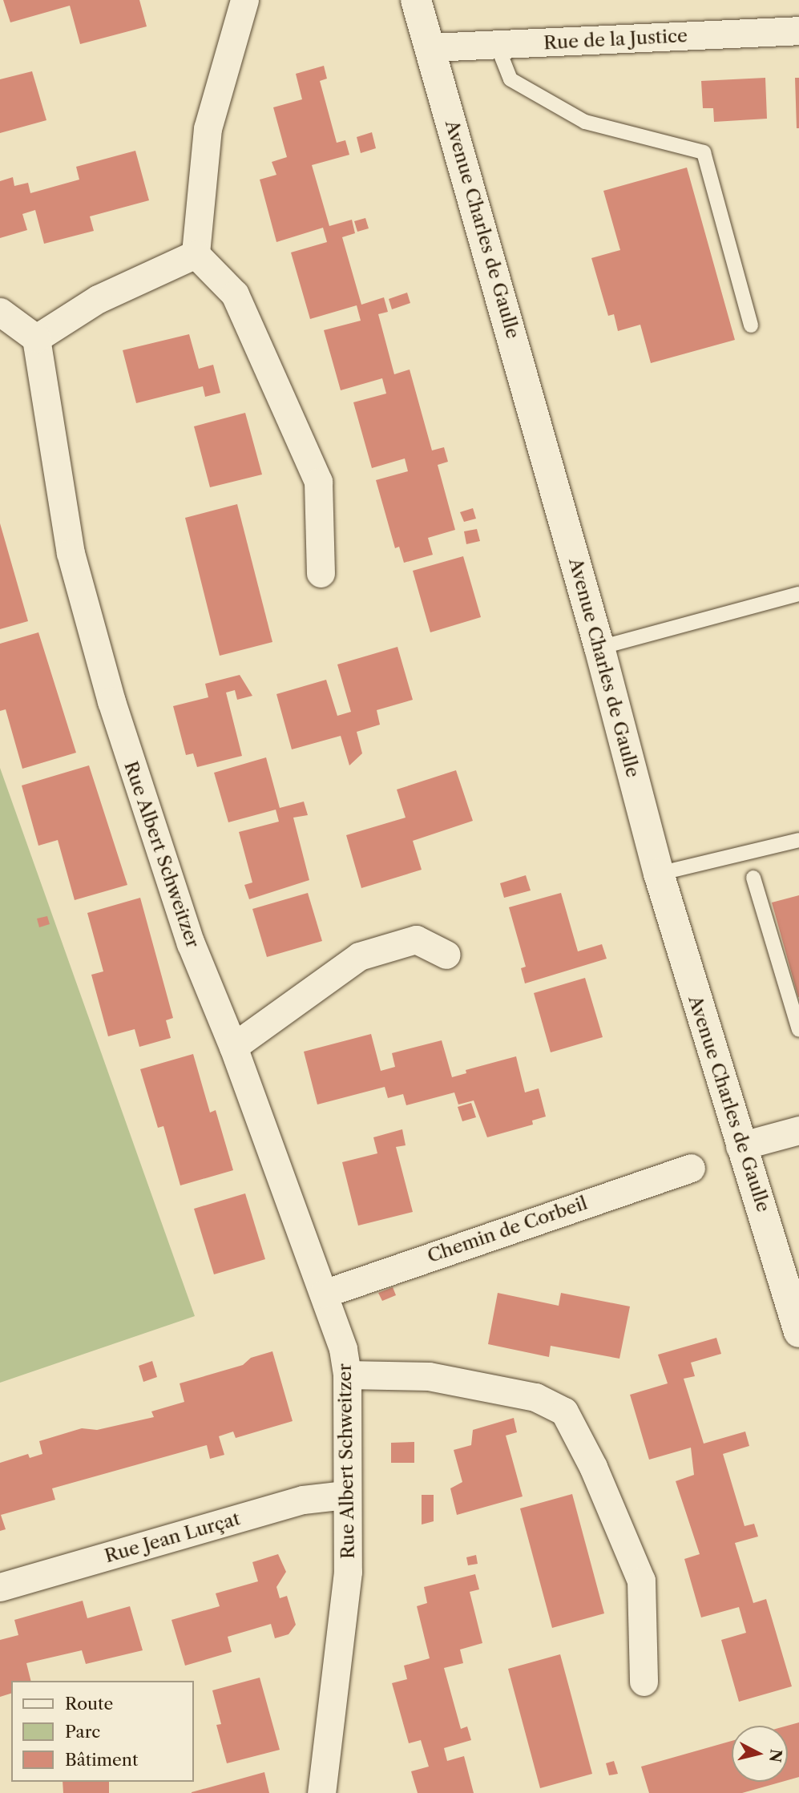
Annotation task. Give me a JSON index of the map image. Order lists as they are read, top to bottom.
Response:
{
  "streets": {
    "main road": ["Avenue Charles de Gaulle"],
    "street": [
      "Rue de la Justice",
      "Rue Albert Schweitzer",
      "Chemin de Corbeil",
      "Rue Jean Lurçat"
    ]
  },
  "crossings": [
    ["Rue de la Justice", "Avenue Charles de Gaulle"],
    ["Rue Albert Schweitzer", "Chemin de Corbeil"],
    ["Rue Albert Schweitzer", "Rue Jean Lurçat"]
  ],
  "legend": ["Route", "Parc", "Bâtiment"],
  "north": "right"
}
